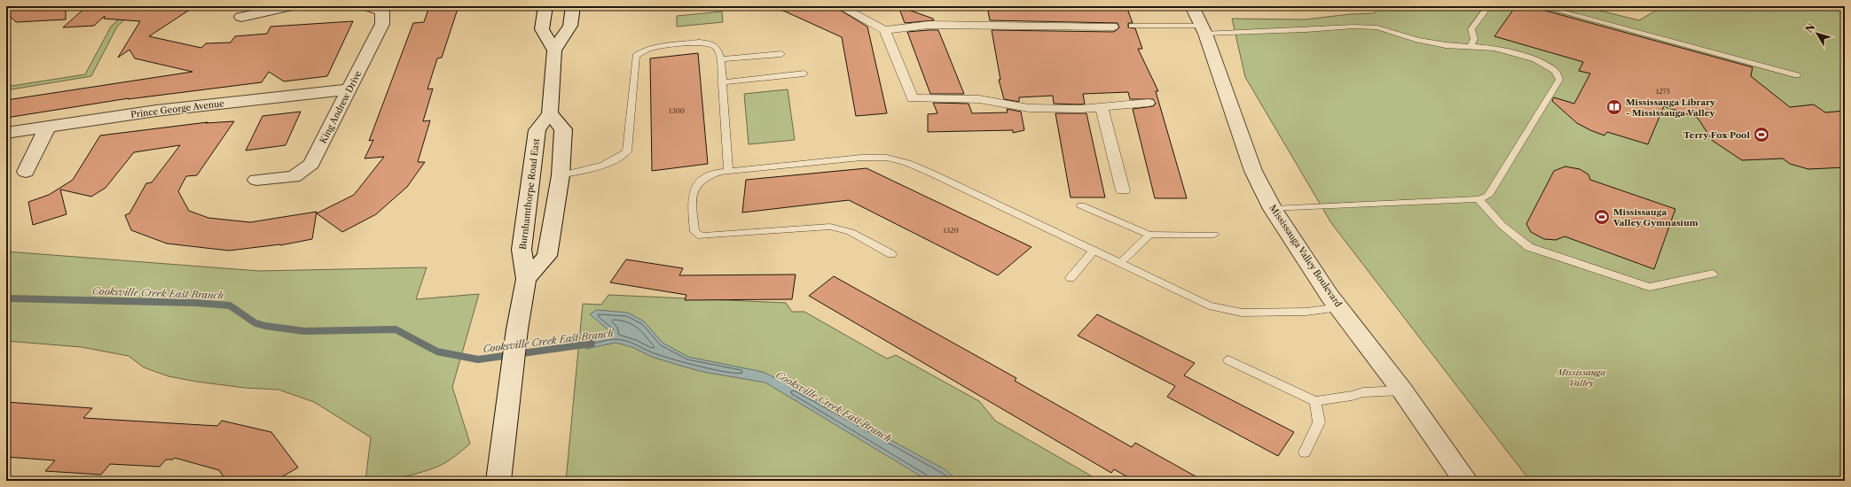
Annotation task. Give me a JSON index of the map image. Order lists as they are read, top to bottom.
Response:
{
  "streets": {
    "street": [
      "King Andrew Drive",
      "Prince George Avenue",
      "Burnhamthorpe Road East",
      "Mississauga Valley Boulevard"
    ]
  },
  "crossings": [
    ["King Andrew Drive", "Prince George Avenue"]
  ],
  "water": ["Cooksville Creek East Branch"],
  "parks": ["Mississauga Valley"],
  "places": {
    "library": ["Mississauga Library - Mississauga Valley"],
    "sports": ["Terry Fox Pool", "Mississauga Valley Gymnasium"]
  },
  "house_numbers": ["1275", "1300", "1320"],
  "north": "top left"
}
